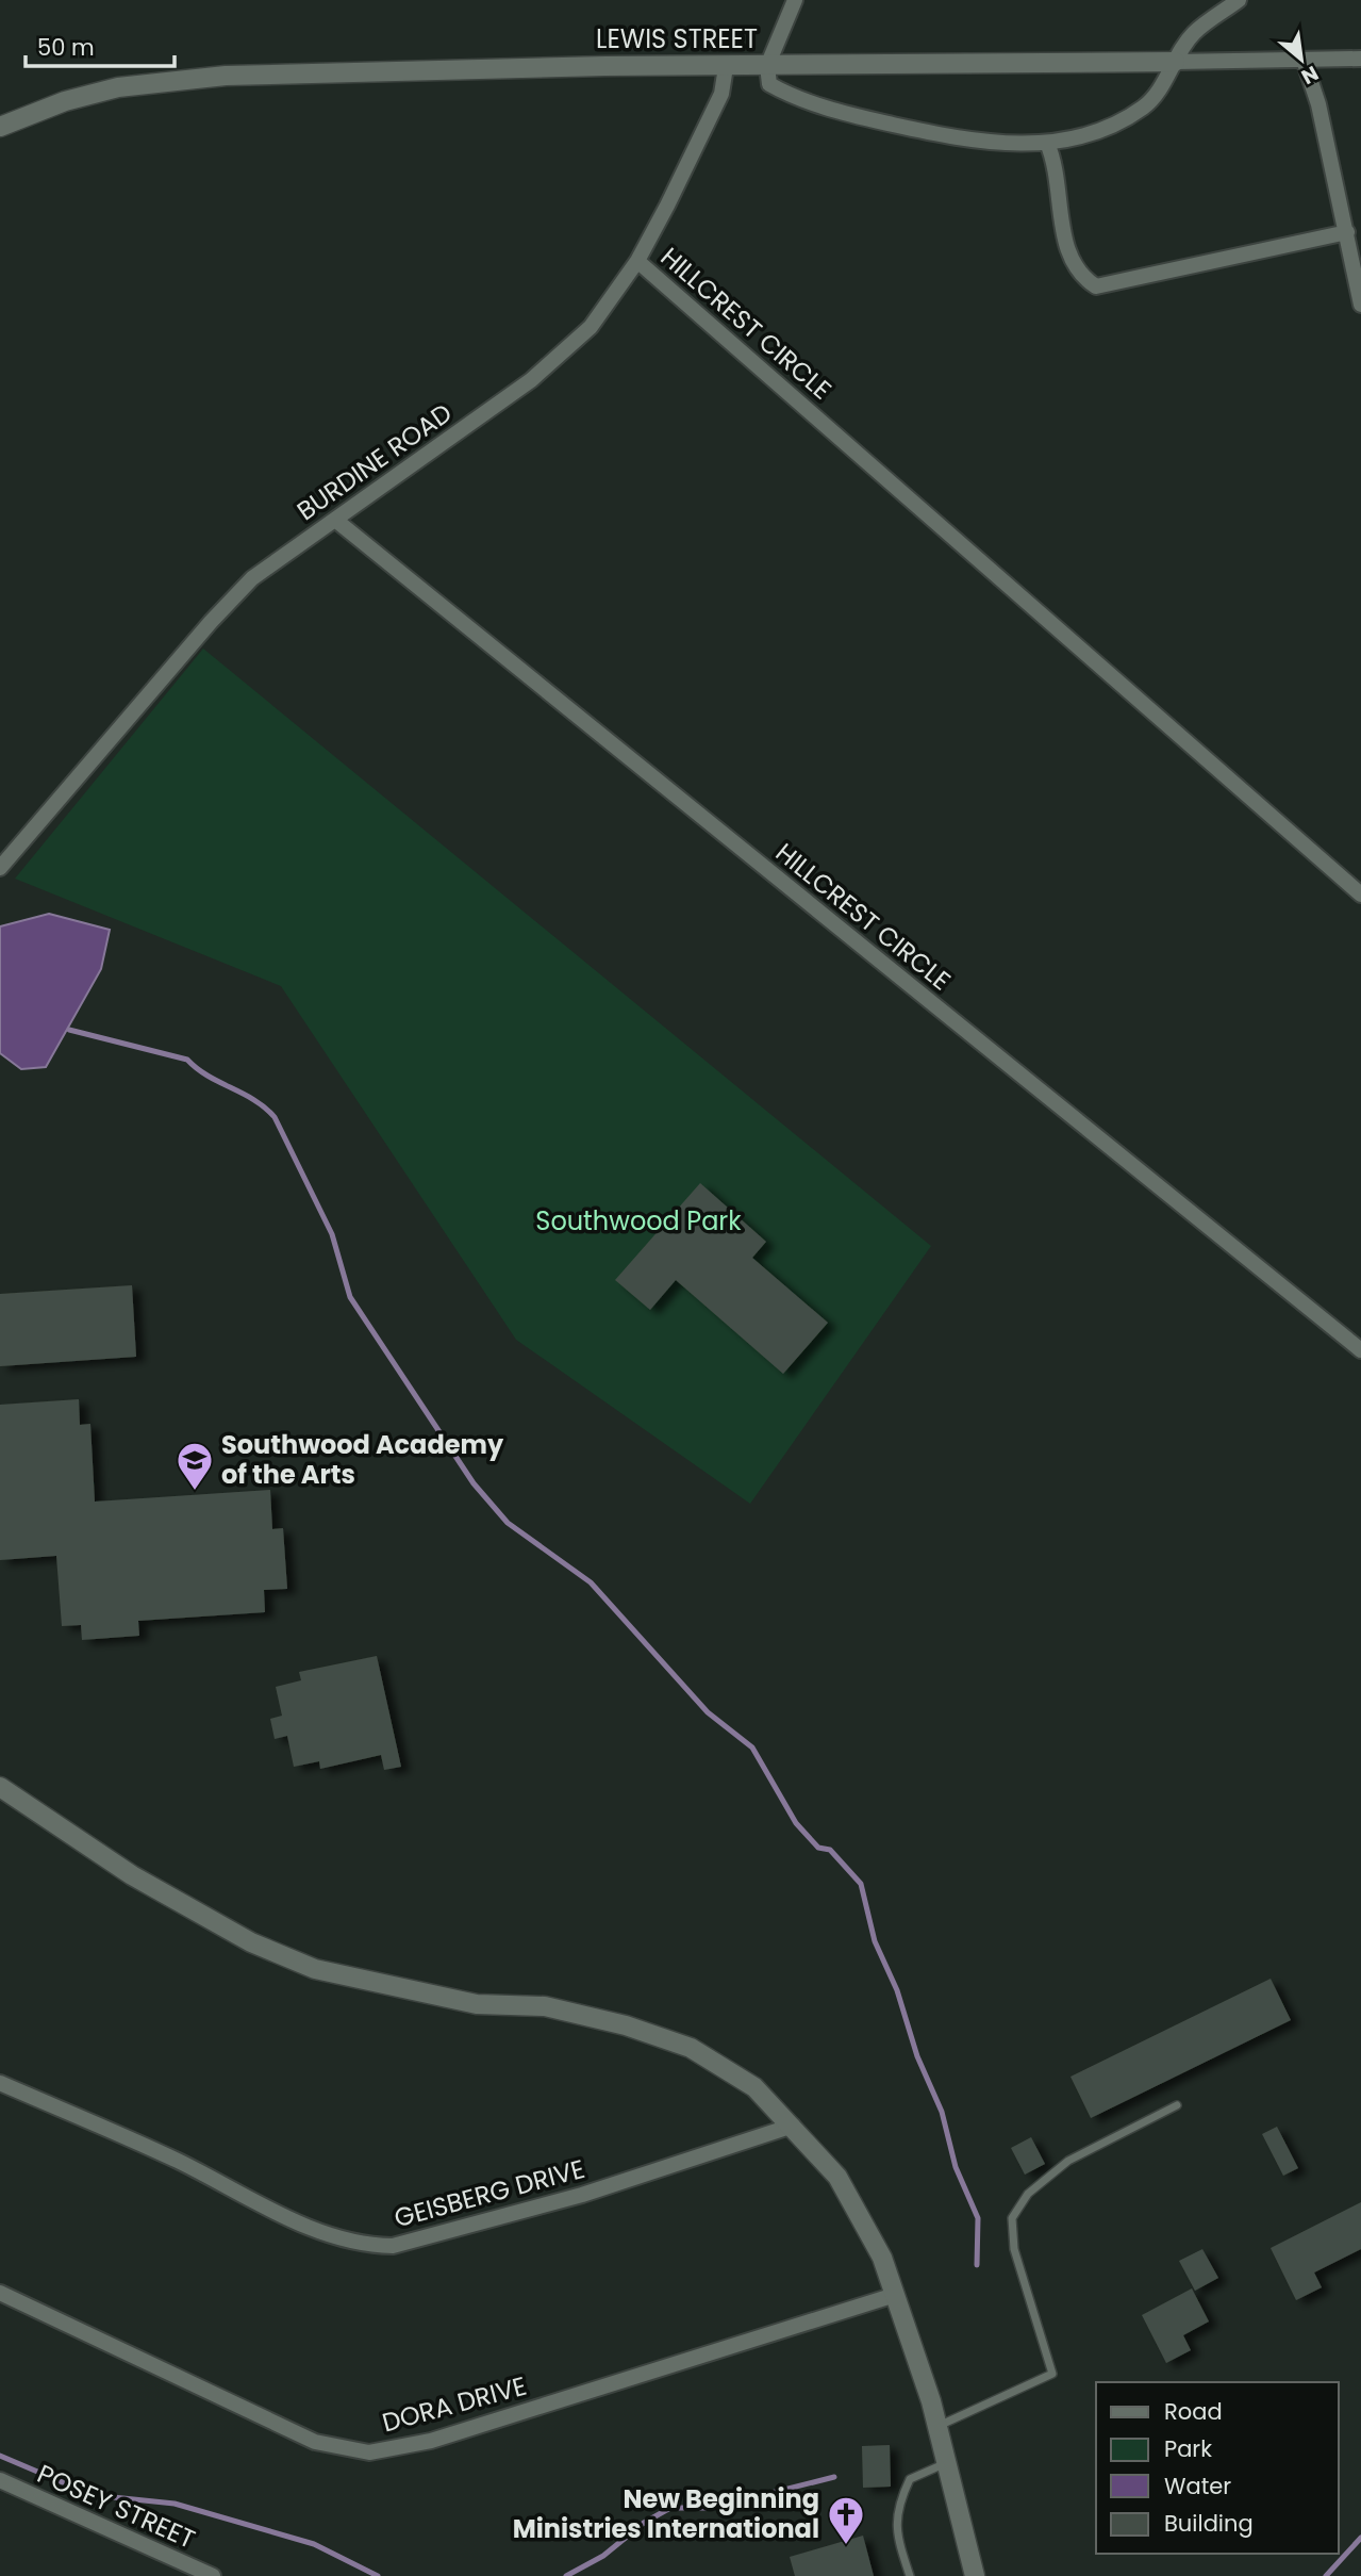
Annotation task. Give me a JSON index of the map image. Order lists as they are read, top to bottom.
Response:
{
  "streets": {
    "street": [
      "LEWIS STREET",
      "HILLCREST CIRCLE",
      "BURDINE ROAD",
      "GEISBERG DRIVE",
      "DORA DRIVE",
      "POSEY STREET"
    ]
  },
  "crossings": [
    ["LEWIS STREET", "BURDINE ROAD"],
    ["HILLCREST CIRCLE", "BURDINE ROAD"]
  ],
  "parks": ["Southwood Park"],
  "places": {
    "school or university": ["Southwood Academy of the Arts"],
    "church": ["New Beginning Ministries International"]
  },
  "legend": [
    "Road",
    "Park",
    "Water",
    "Building"
  ],
  "scale_bar": "50 m",
  "north": "bottom right"
}
